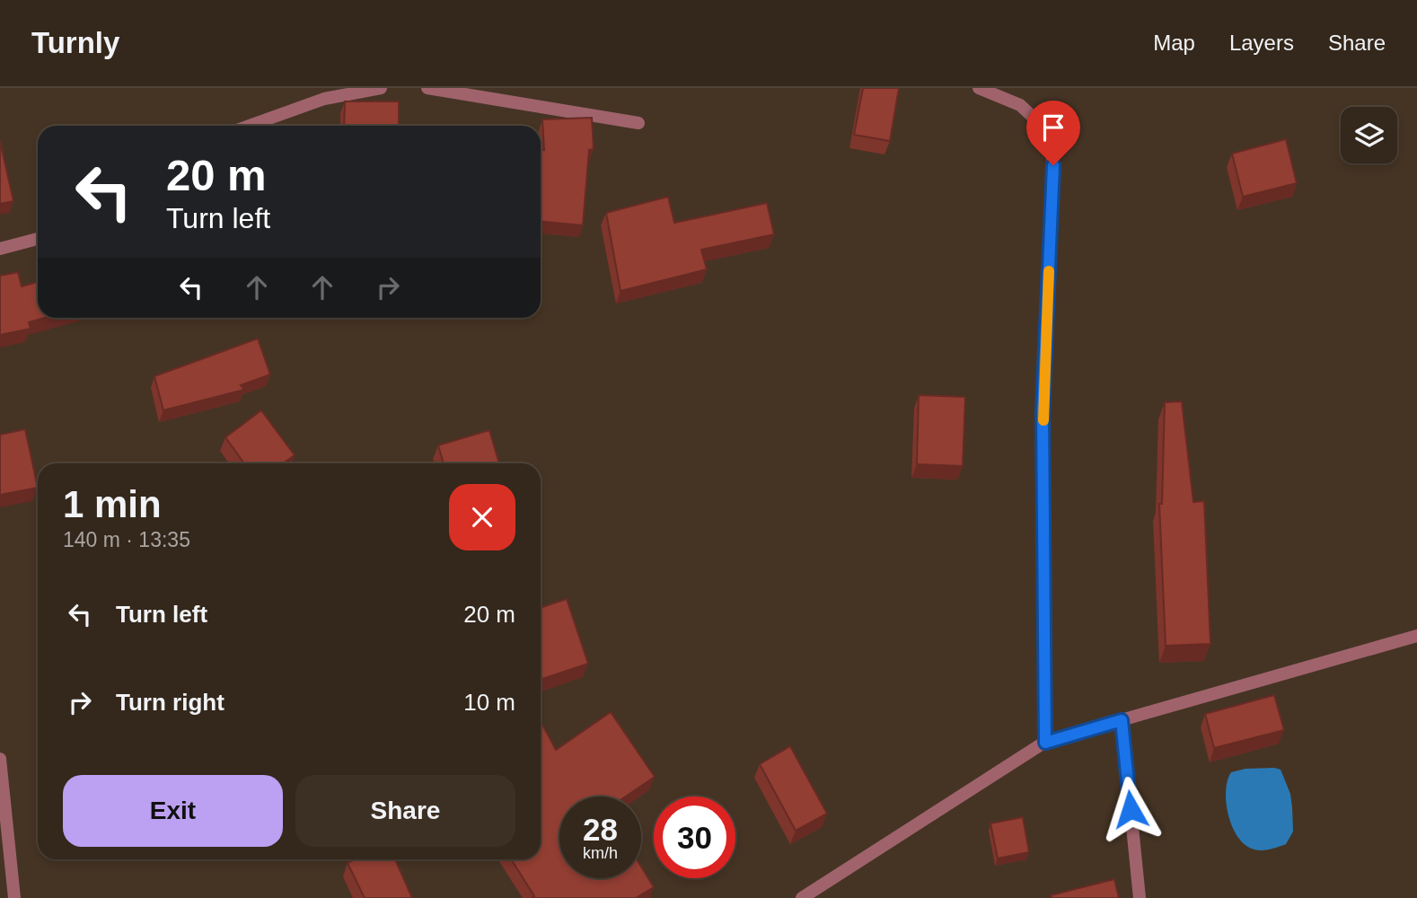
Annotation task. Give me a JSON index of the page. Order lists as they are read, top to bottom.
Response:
{
  "page": {
    "header": "Turnly",
    "nav": ["Map", "Layers", "Share"],
    "turn": ["20 m", "Turn left"],
    "heading": ["1 min", "140 m · 13:35"],
    "list": [
      {
        "name": "Turn left",
        "value": "20 m"
      },
      {
        "name": "Turn right",
        "value": "10 m"
      }
    ],
    "buttons": ["Exit", "Share"],
    "speed": "28 km/h",
    "limit": "30"
  }
}
